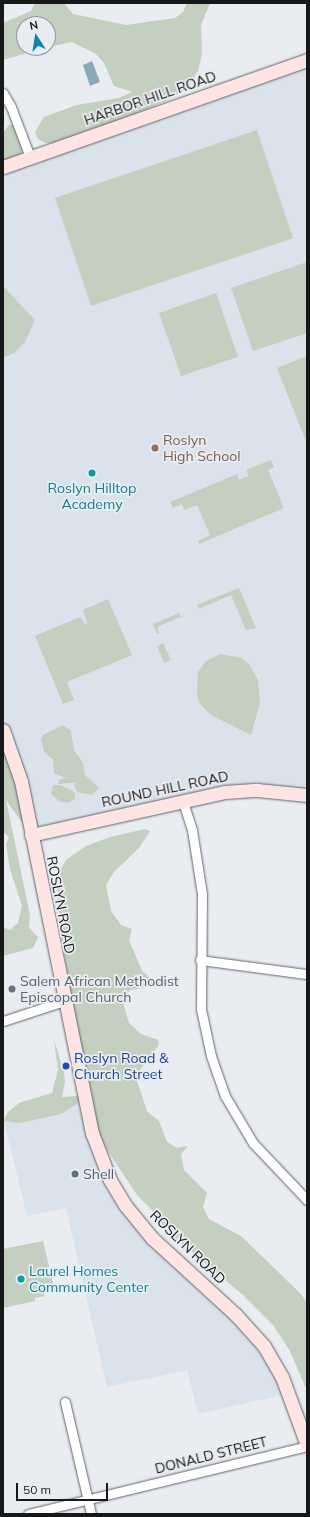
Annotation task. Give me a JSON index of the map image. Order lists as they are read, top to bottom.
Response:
{
  "streets": {
    "main road": ["HARBOR HILL ROAD", "ROUND HILL ROAD", "ROSLYN ROAD"],
    "street": ["DONALD STREET"]
  },
  "crossings": [
    ["ROUND HILL ROAD", "ROSLYN ROAD"],
    ["ROSLYN ROAD", "DONALD STREET"]
  ],
  "places": [
    "Roslyn High School",
    "Roslyn Hilltop Academy",
    "Salem African Methodist Episcopal Church",
    "Roslyn Road & Church Street",
    "Shell",
    "Laurel Homes Community Center"
  ],
  "scale_bar": "50 m",
  "north": "top"
}
